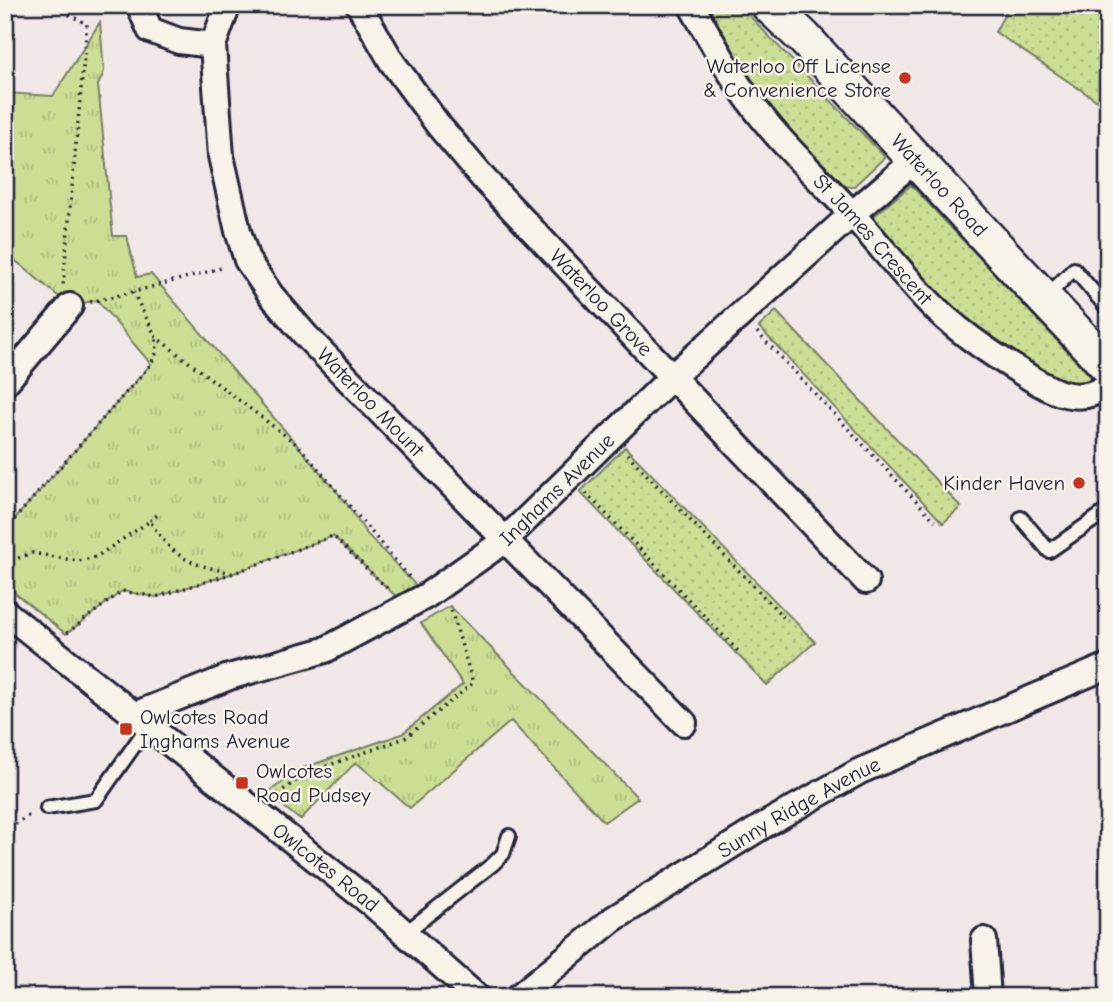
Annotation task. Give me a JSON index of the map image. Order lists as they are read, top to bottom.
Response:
{
  "streets": {
    "main road": ["Waterloo Road"],
    "street": [
      "St James Crescent",
      "Waterloo Grove",
      "Waterloo Mount",
      "Inghams Avenue",
      "Sunny Ridge Avenue",
      "Owlcotes Road"
    ]
  },
  "crossings": [
    ["Waterloo Road", "Inghams Avenue"],
    ["St James Crescent", "Inghams Avenue"],
    ["Waterloo Grove", "Inghams Avenue"],
    ["Waterloo Mount", "Inghams Avenue"],
    ["Inghams Avenue", "Owlcotes Road"]
  ],
  "places": {
    "other": ["Waterloo Off License & Convenience Store", "Kinder Haven"],
    "transit": ["Owlcotes Road Inghams Avenue", "Owlcotes Road Pudsey"]
  }
}
